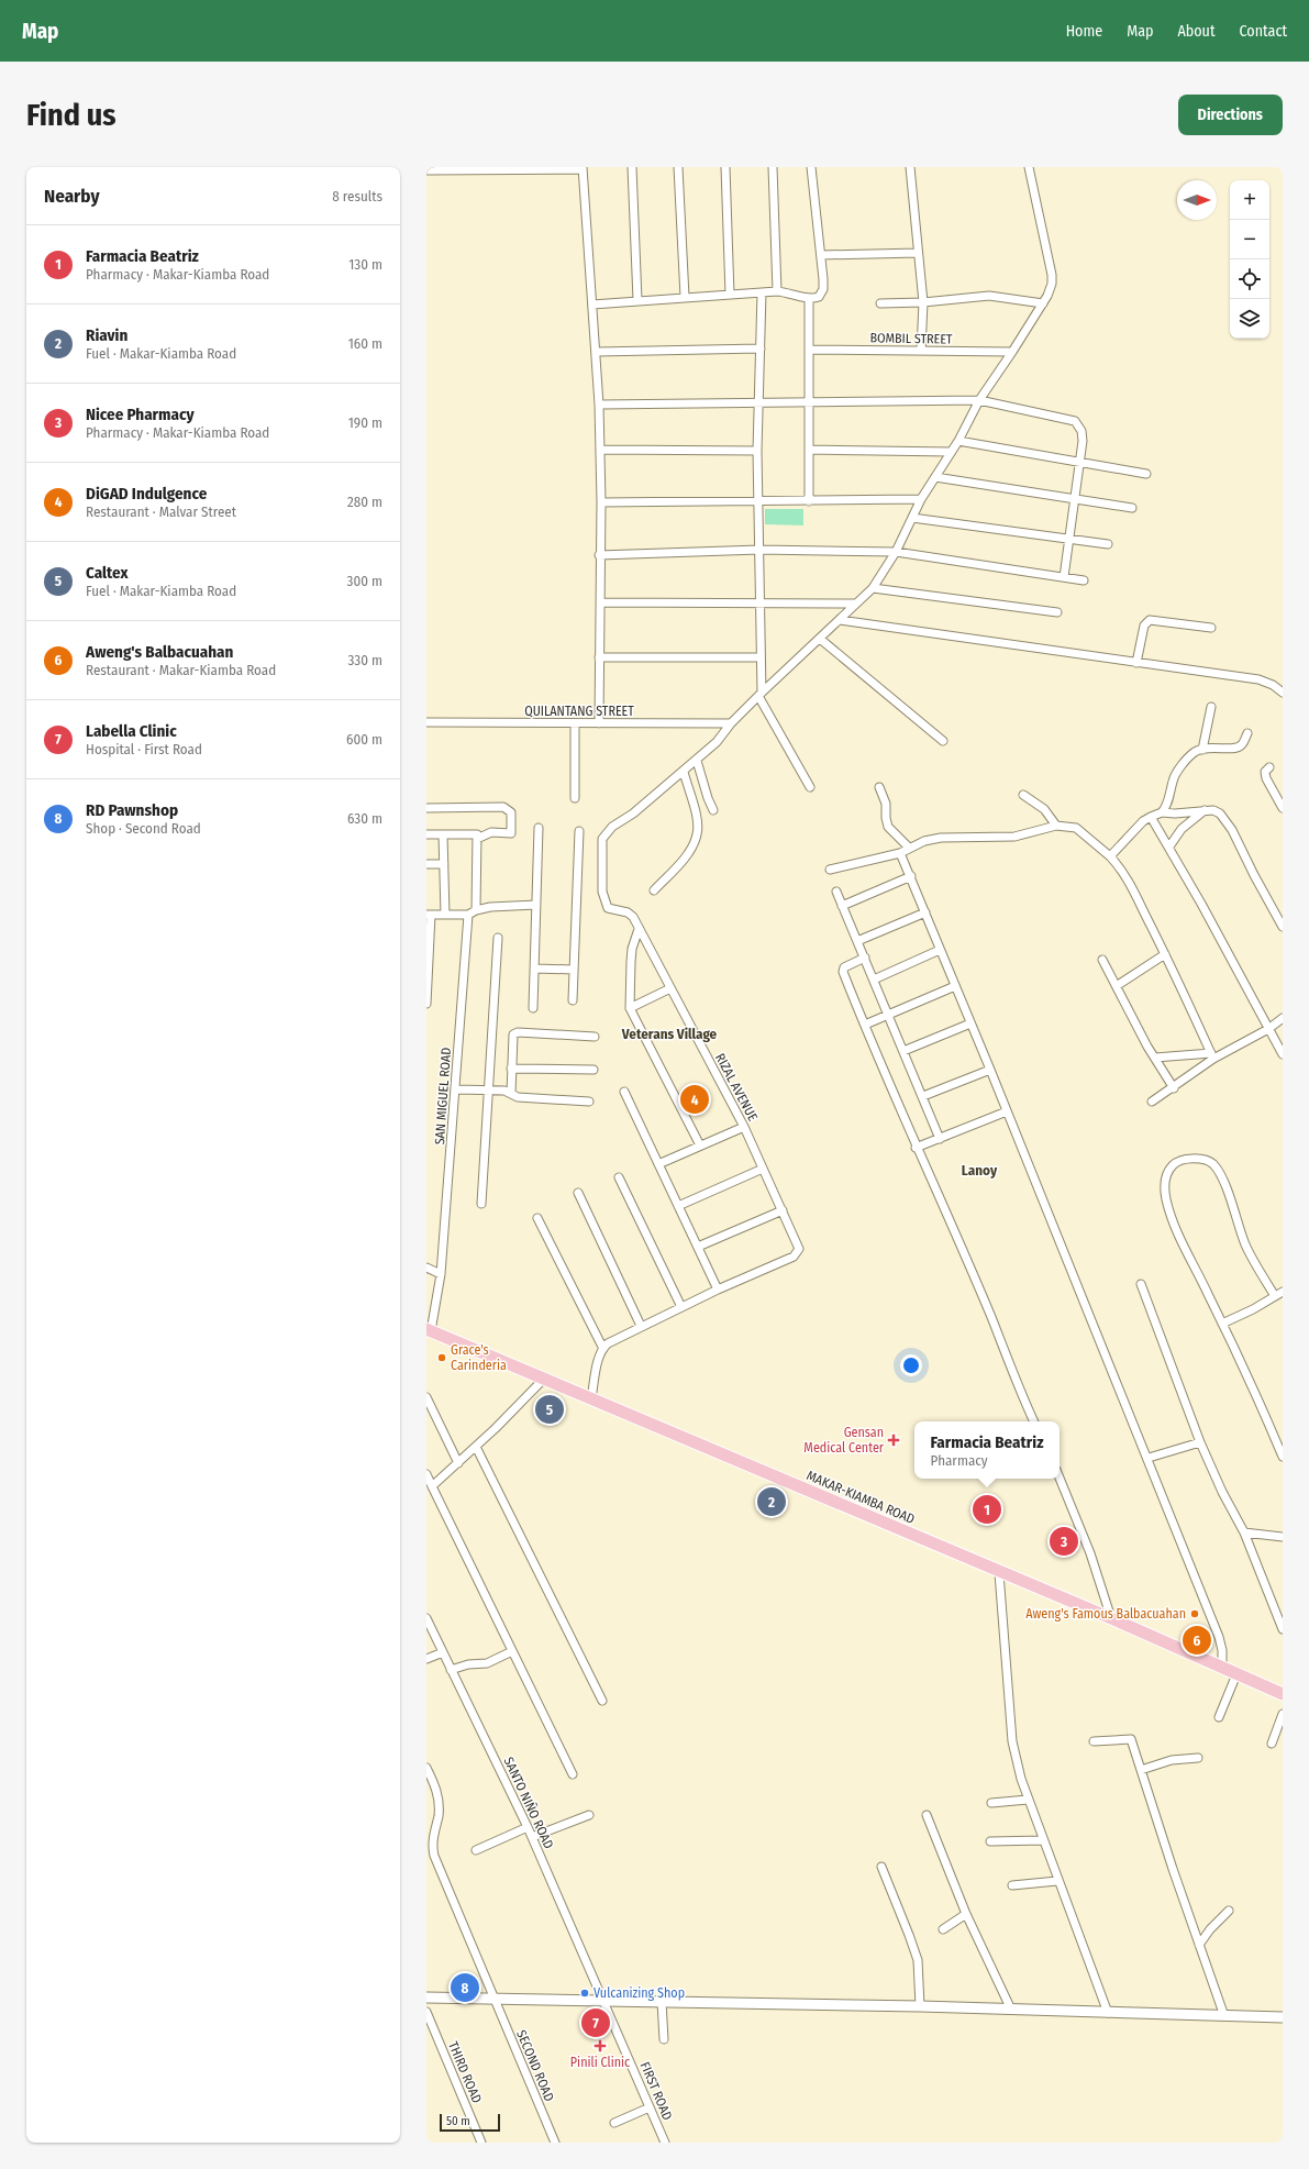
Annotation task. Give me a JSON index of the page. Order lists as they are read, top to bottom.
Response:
{
  "streets": {
    "main road": ["MAKAR-KIAMBA ROAD"],
    "street": [
      "BOMBIL STREET",
      "QUILANTANG STREET",
      "RIZAL AVENUE",
      "SAN MIGUEL ROAD",
      "SANTO NIÑO ROAD",
      "SECOND ROAD",
      "THIRD ROAD",
      "FIRST ROAD"
    ]
  },
  "crossings": [
    ["SAN MIGUEL ROAD", "MAKAR-KIAMBA ROAD"],
    ["SANTO NIÑO ROAD", "FIRST ROAD"]
  ],
  "districts": ["Veterans Village", "Lanoy"],
  "places": {
    "other": ["Grace's Carinderia", "Aweng's Famous Balbacuahan", "Vulcanizing Shop"],
    "health": ["Gensan Medical Center", "Pinili Clinic"]
  },
  "scale_bar": "50 m",
  "north": "right",
  "page": {
    "header": "Map",
    "nav": [
      "Home",
      "Map",
      "About",
      "Contact"
    ],
    "buttons": "Directions",
    "title": "Find us",
    "heading": ["Nearby", "8 results"],
    "map_buttons": ["+", "−"],
    "list": [
      {
        "mark": "1",
        "name": "Farmacia Beatriz",
        "note": "Pharmacy · Makar-Kiamba Road",
        "value": "130 m"
      },
      {
        "mark": "2",
        "name": "Riavin",
        "note": "Fuel · Makar-Kiamba Road",
        "value": "160 m"
      },
      {
        "mark": "3",
        "name": "Nicee Pharmacy",
        "note": "Pharmacy · Makar-Kiamba Road",
        "value": "190 m"
      },
      {
        "mark": "4",
        "name": "DiGAD Indulgence",
        "note": "Restaurant · Malvar Street",
        "value": "280 m"
      },
      {
        "mark": "5",
        "name": "Caltex",
        "note": "Fuel · Makar-Kiamba Road",
        "value": "300 m"
      },
      {
        "mark": "6",
        "name": "Aweng's Balbacuahan",
        "note": "Restaurant · Makar-Kiamba Road",
        "value": "330 m"
      },
      {
        "mark": "7",
        "name": "Labella Clinic",
        "note": "Hospital · First Road",
        "value": "600 m"
      },
      {
        "mark": "8",
        "name": "RD Pawnshop",
        "note": "Shop · Second Road",
        "value": "630 m"
      }
    ],
    "pins": [
      "4",
      "5",
      "2",
      "1",
      "3",
      "6",
      "8",
      "7"
    ],
    "popup": ["Farmacia Beatriz", "Pharmacy"],
    "scale": "50 m"
  }
}
